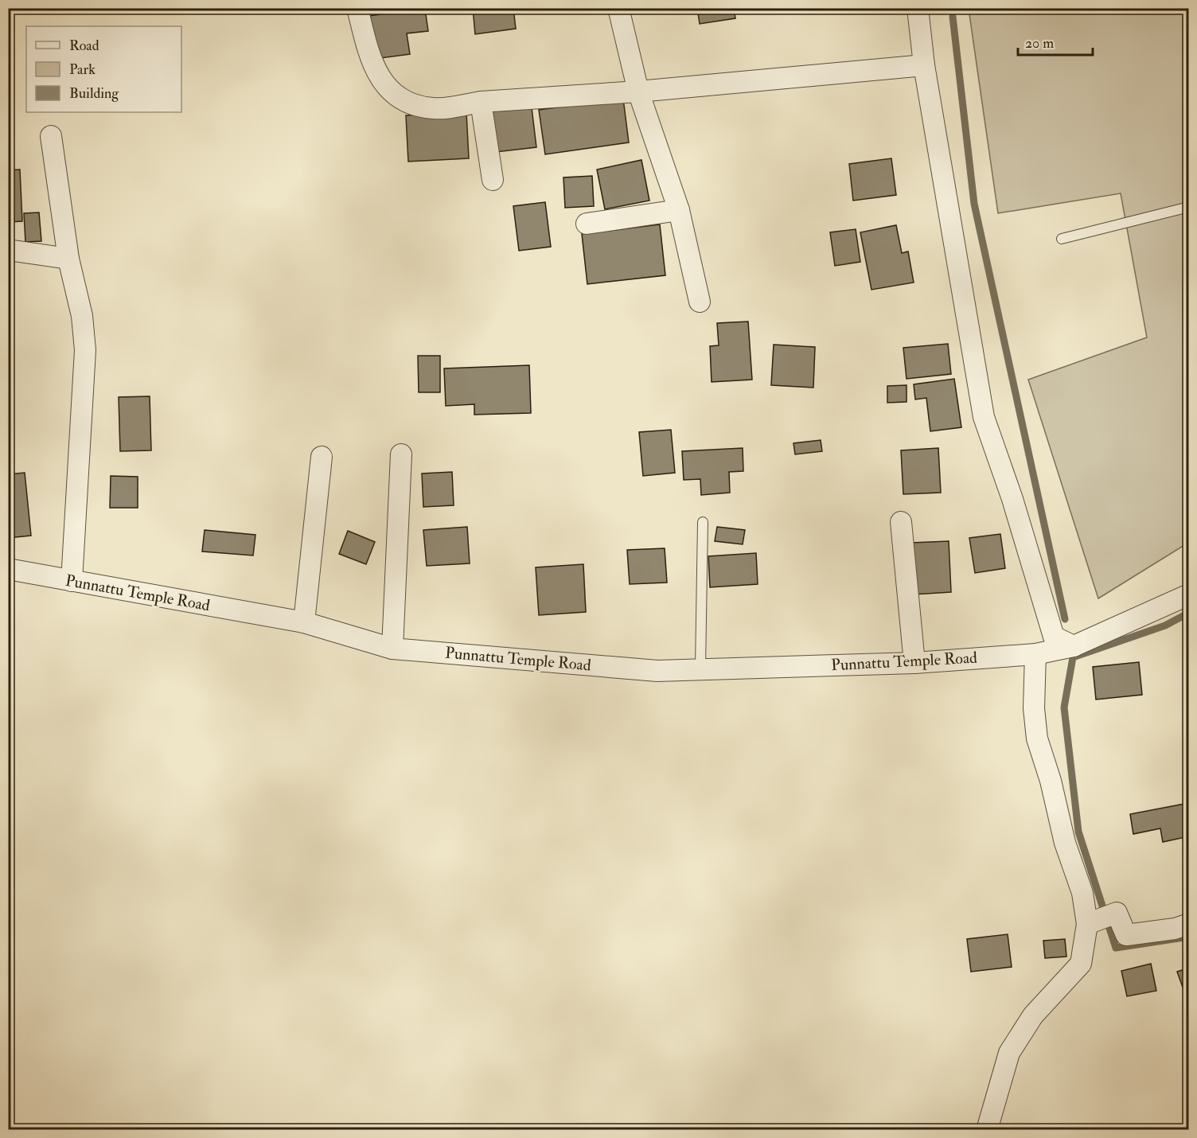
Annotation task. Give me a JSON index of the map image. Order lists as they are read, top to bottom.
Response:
{
  "streets": {
    "street": ["Punnattu Temple Road"]
  },
  "legend": ["Road", "Park", "Building"],
  "scale_bar": "20 m"
}
